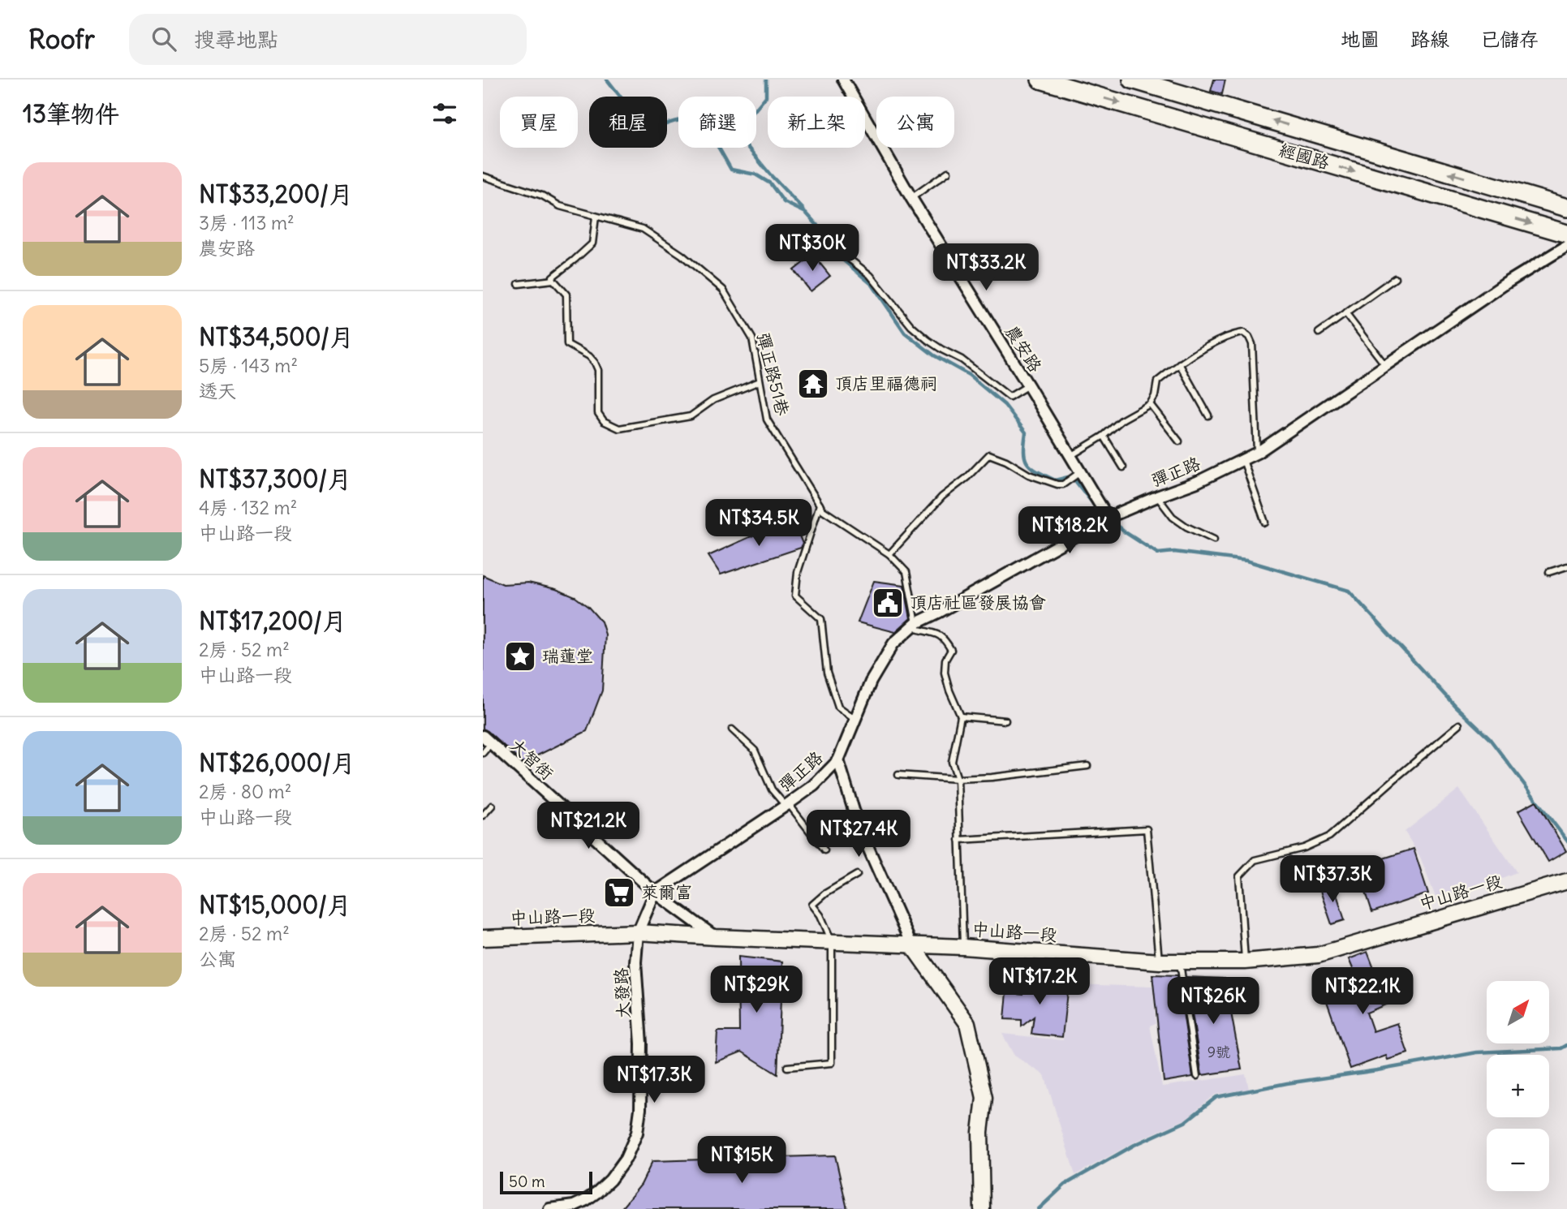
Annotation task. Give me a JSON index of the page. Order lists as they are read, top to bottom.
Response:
{
  "streets": {
    "main road": ["經國路"],
    "street": [
      "農安路",
      "彈正路",
      "大智街",
      "中山路一段",
      "大發路"
    ],
    "lane": ["彈正路51巷"]
  },
  "crossings": [
    ["農安路", "彈正路"],
    ["彈正路51巷", "彈正路"],
    ["彈正路", "大智街"],
    ["大智街", "中山路一段"],
    ["中山路一段", "大發路"]
  ],
  "places": {
    "temple": ["頂店里福德祠"],
    "public building": ["頂店社區發展協會"],
    "place": ["瑞蓮堂"],
    "supermarket": ["萊爾富"]
  },
  "house_numbers": ["9號"],
  "scale_bar": "50 m",
  "north": "top right",
  "page": {
    "header": "Roofr",
    "search": "搜尋地點",
    "nav": ["地圖", "路線", "已儲存"],
    "heading": "13筆物件",
    "chip": [
      "買屋",
      "租屋",
      "篩選",
      "新上架",
      "公寓"
    ],
    "list": [
      {
        "name": "NT$33,200/月",
        "note": "3房 · 113 m² · 農安路"
      },
      {
        "name": "NT$34,500/月",
        "note": "5房 · 143 m² · 透天"
      },
      {
        "name": "NT$37,300/月",
        "note": "4房 · 132 m² · 中山路一段"
      },
      {
        "name": "NT$17,200/月",
        "note": "2房 · 52 m² · 中山路一段"
      },
      {
        "name": "NT$26,000/月",
        "note": "2房 · 80 m² · 中山路一段"
      },
      {
        "name": "NT$15,000/月",
        "note": "2房 · 52 m² · 公寓"
      }
    ],
    "price": [
      "NT$30K",
      "NT$33.2K",
      "NT$34.5K",
      "NT$18.2K",
      "NT$21.2K",
      "NT$27.4K",
      "NT$37.3K",
      "NT$17.2K",
      "NT$29K",
      "NT$22.1K",
      "NT$26K",
      "NT$17.3K",
      "NT$15K"
    ],
    "map_buttons": ["+", "−"],
    "scale": "50 m"
  }
}
